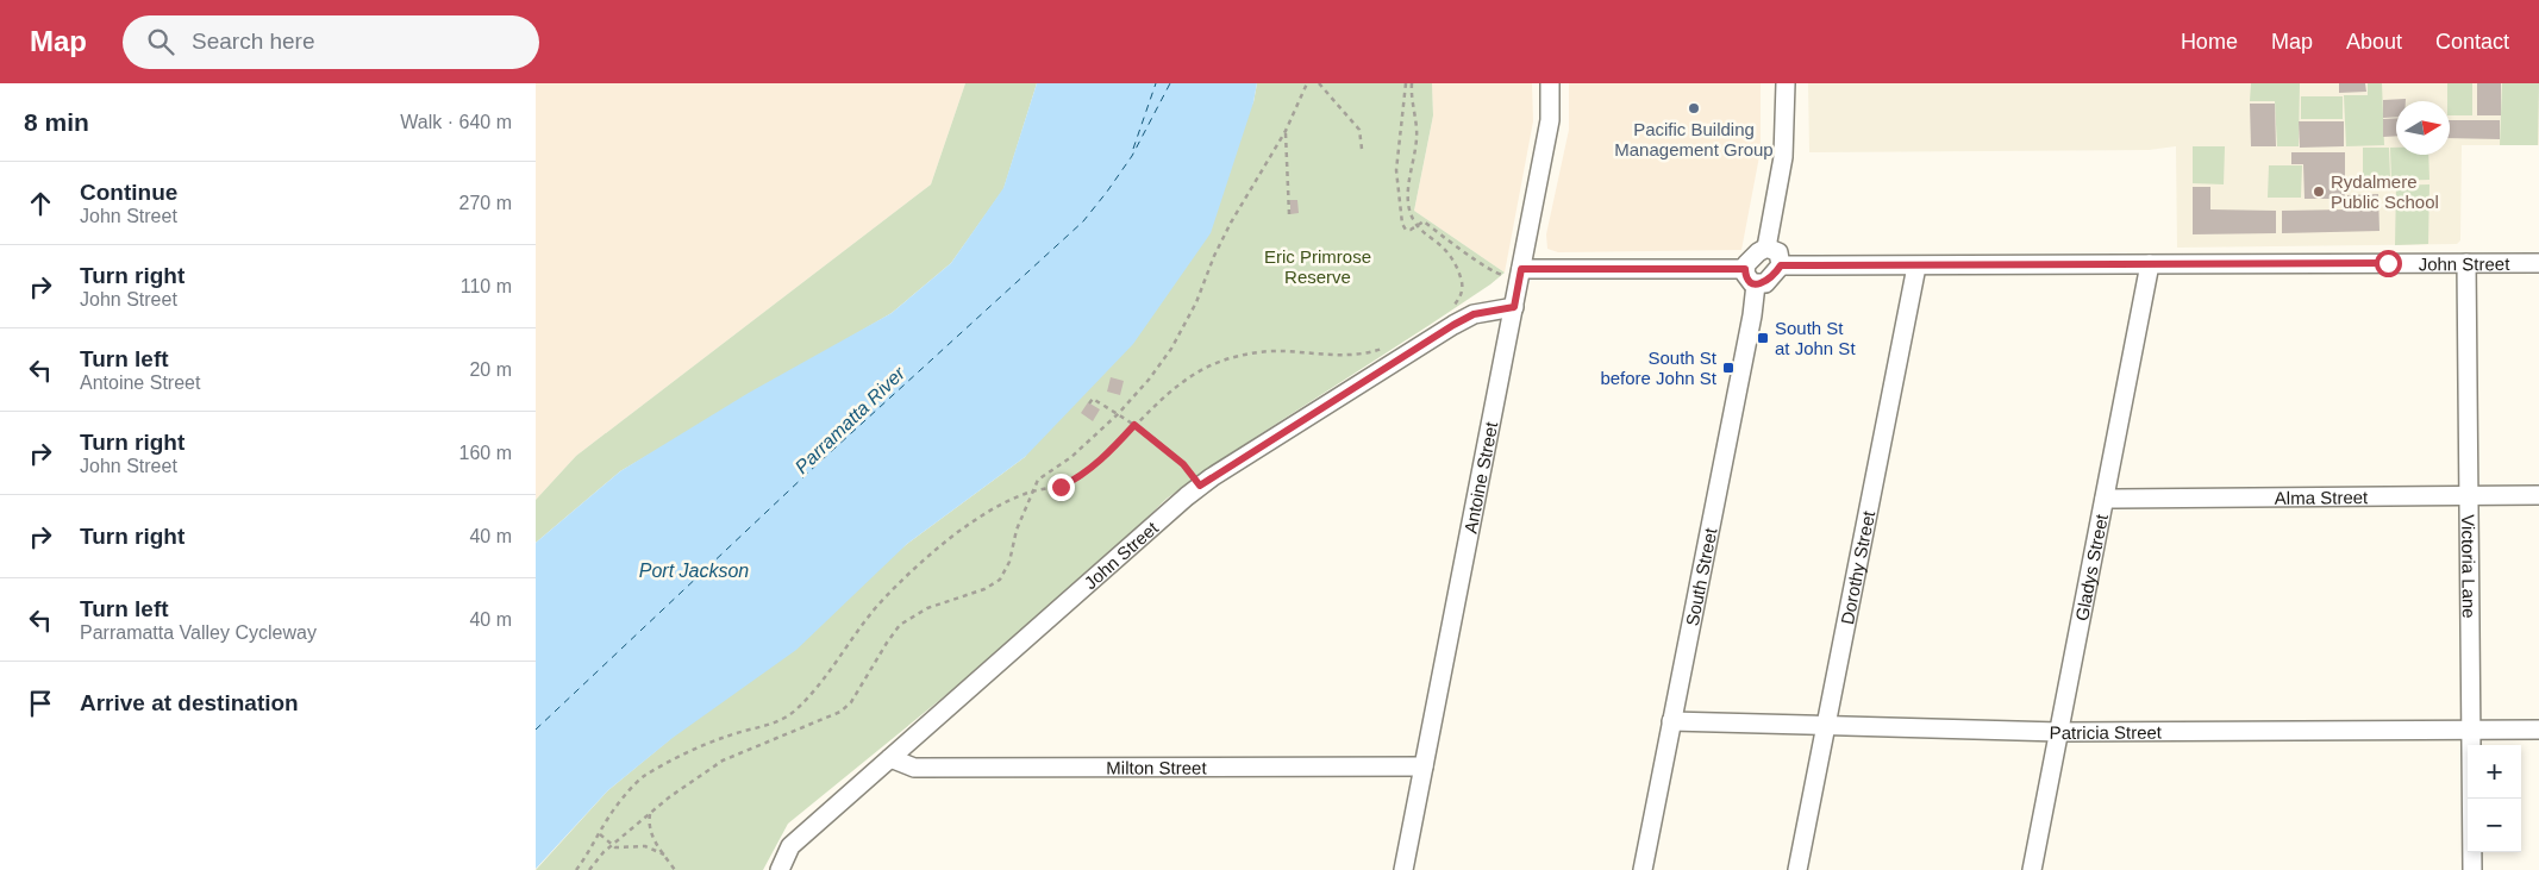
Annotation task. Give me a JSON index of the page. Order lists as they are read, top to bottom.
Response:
{
  "streets": {
    "street": [
      "John Street",
      "Antoine Street",
      "Alma Street",
      "Victoria Lane",
      "Gladys Street",
      "Dorothy Street",
      "South Street",
      "Patricia Street",
      "Milton Street"
    ]
  },
  "crossings": [
    ["John Street", "Antoine Street"],
    ["John Street", "Victoria Lane"],
    ["John Street", "Gladys Street"],
    ["John Street", "Dorothy Street"],
    ["John Street", "South Street"],
    ["John Street", "Milton Street"],
    ["Antoine Street", "Milton Street"],
    ["Alma Street", "Victoria Lane"],
    ["Alma Street", "Gladys Street"],
    ["Victoria Lane", "Patricia Street"],
    ["Gladys Street", "Patricia Street"],
    ["Dorothy Street", "Patricia Street"],
    ["South Street", "Patricia Street"]
  ],
  "water": ["Parramatta River", "Port Jackson"],
  "parks": ["Eric Primrose Reserve"],
  "places": {
    "other": ["Pacific Building Management Group", "Rydalmere Public School"],
    "transit": ["South St at John St", "South St before John St"]
  },
  "north": "right",
  "page": {
    "header": "Map",
    "search": "Search here",
    "nav": [
      "Home",
      "Map",
      "About",
      "Contact"
    ],
    "heading": ["8 min", "Walk · 640 m"],
    "list": [
      ["Continue", "John Street", "270 m"],
      ["Turn right", "John Street", "110 m"],
      ["Turn left", "Antoine Street", "20 m"],
      ["Turn right", "John Street", "160 m"],
      ["Turn right", "40 m"],
      ["Turn left", "Parramatta Valley Cycleway", "40 m"],
      "Arrive at destination"
    ],
    "map_buttons": ["+", "−"]
  }
}
